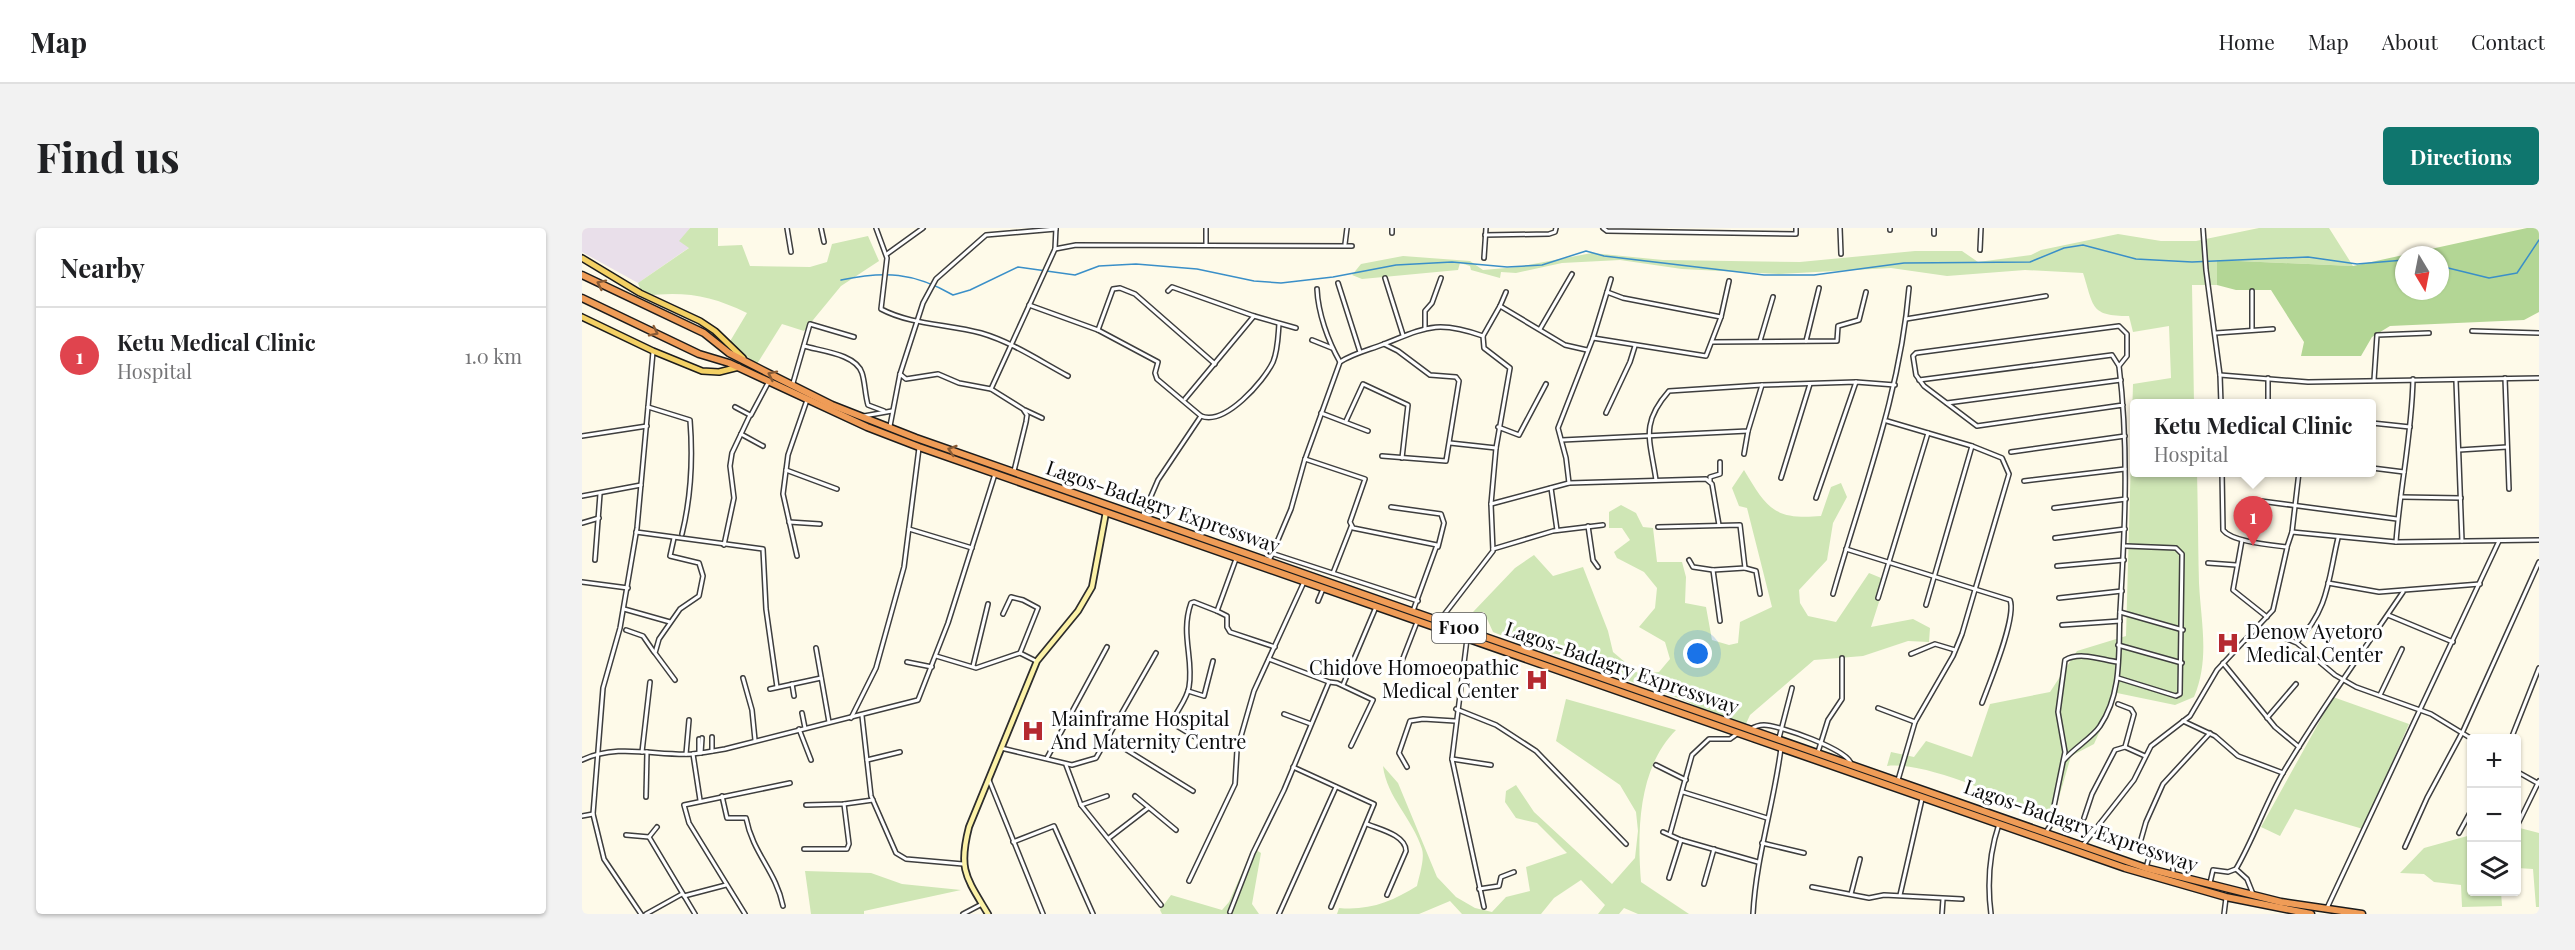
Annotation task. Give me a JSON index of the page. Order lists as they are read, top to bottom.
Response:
{
  "streets": {
    "highway": ["Lagos-Badagry Expressway", "F100"]
  },
  "places": {
    "hospital": ["Denow Ayetoro Medical Center", "Chidove Homoeopathic Medical Center", "Mainframe Hospital And Maternity Centre"]
  },
  "north": "bottom",
  "page": {
    "header": "Map",
    "nav": [
      "Home",
      "Map",
      "About",
      "Contact"
    ],
    "buttons": "Directions",
    "title": "Find us",
    "heading": "Nearby",
    "list": [
      {
        "mark": "1",
        "name": "Ketu Medical Clinic",
        "note": "Hospital",
        "value": "1.0 km"
      }
    ],
    "popup": ["Ketu Medical Clinic", "Hospital"],
    "pins": "1",
    "map_buttons": ["+", "−"]
  }
}
